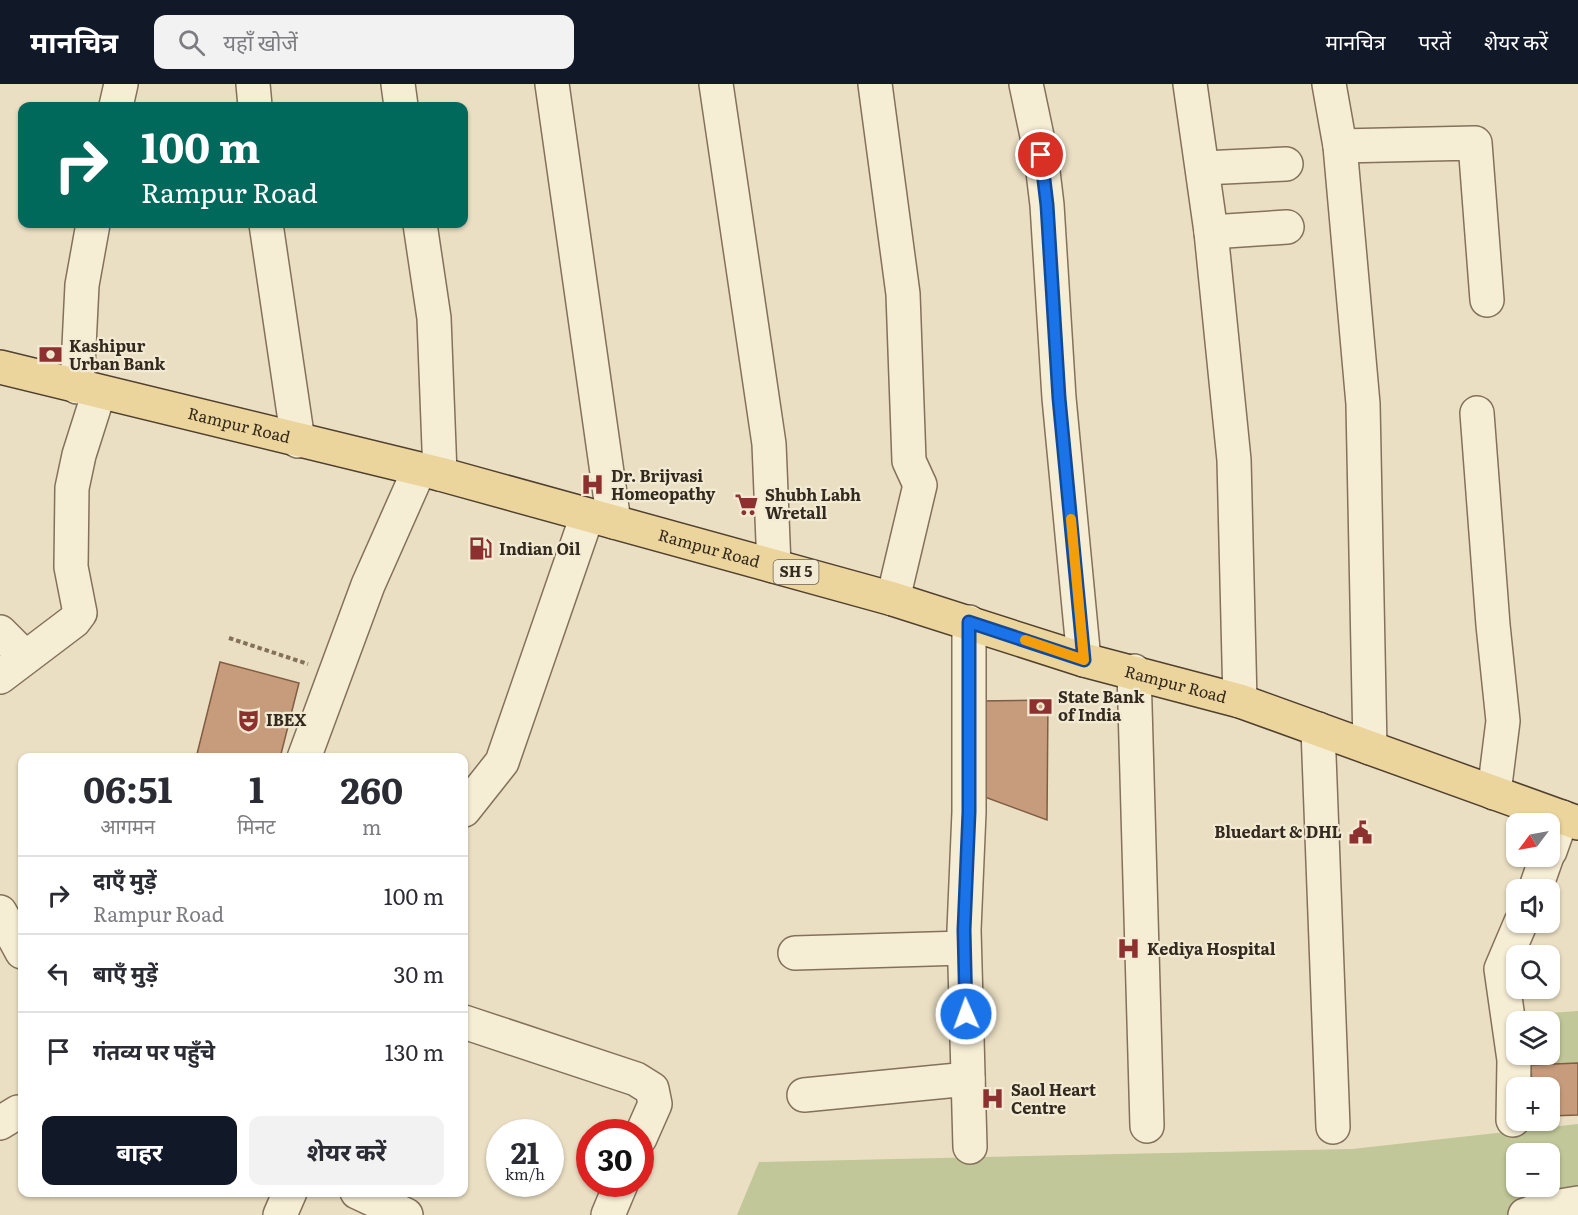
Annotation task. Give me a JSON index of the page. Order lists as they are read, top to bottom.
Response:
{
  "streets": {
    "main road": ["Rampur Road", "SH 5"]
  },
  "places": {
    "bank": ["Kashipur Urban Bank", "State Bank of India"],
    "hospital": ["Dr. Brijvasi Homeopathy", "Kediya Hospital", "Saol Heart Centre"],
    "supermarket": ["Shubh Labh Wretall"],
    "fuel station": ["Indian Oil"],
    "theatre": ["IBEX"],
    "public building": ["Bluedart & DHL"]
  },
  "north": "bottom left",
  "page": {
    "header": "मानचित्र",
    "search": "यहाँ खोजें",
    "nav": ["मानचित्र", "परतें", "शेयर करें"],
    "turn": ["100 m", "Rampur Road"],
    "eta": [
      "06:51",
      "आगमन",
      "1",
      "मिनट",
      "260",
      "m"
    ],
    "map_buttons": ["+", "−"],
    "list": [
      {
        "name": "दाएँ मुड़ें",
        "note": "Rampur Road",
        "value": "100 m"
      },
      {
        "name": "बाएँ मुड़ें",
        "value": "30 m"
      },
      {
        "name": "गंतव्य पर पहुँचे",
        "value": "130 m"
      }
    ],
    "buttons": ["बाहर", "शेयर करें"],
    "speed": "21 km/h",
    "limit": "30"
  }
}
